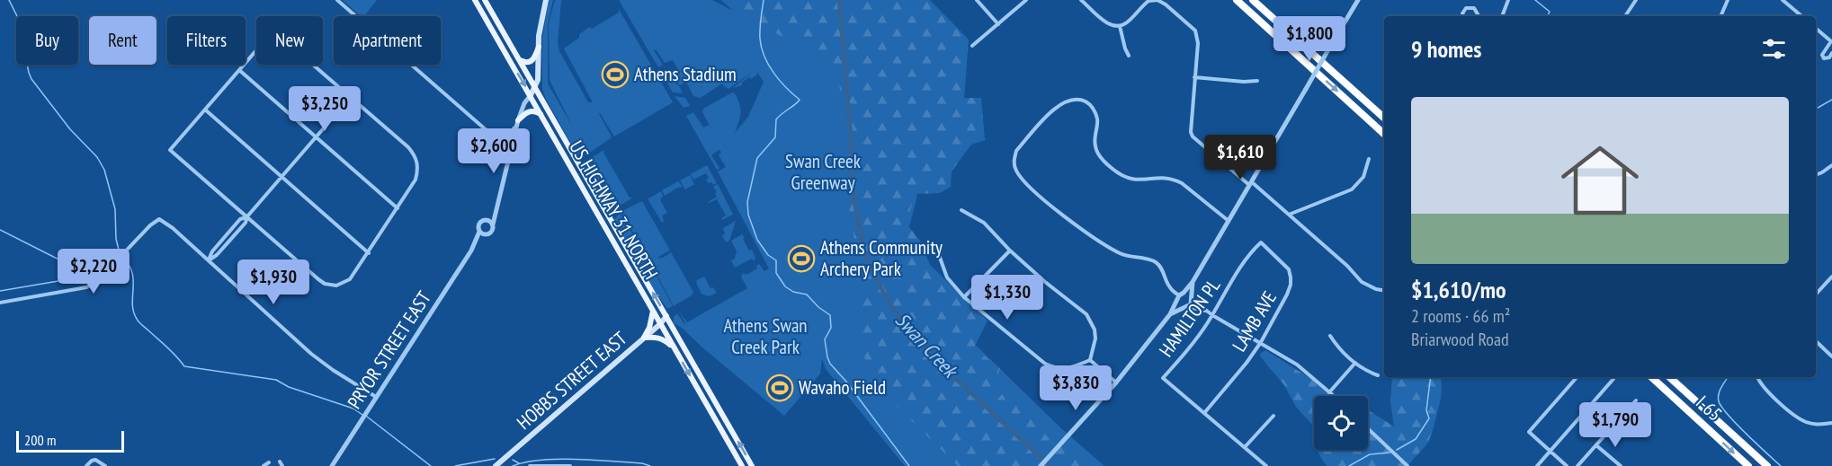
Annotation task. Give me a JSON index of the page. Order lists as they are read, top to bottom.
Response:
{
  "streets": {
    "highway": ["I-65"],
    "main road": ["US HIGHWAY 31 NORTH", "HOBBS STREET EAST"],
    "street": ["HAMILTON PL", "LAMB AVE", "PRYOR STREET EAST"]
  },
  "crossings": [
    ["US HIGHWAY 31 NORTH", "HOBBS STREET EAST"],
    ["HAMILTON PL", "LAMB AVE"]
  ],
  "water": ["Swan Creek"],
  "parks": ["Swan Creek Greenway", "Athens Swan Creek Park"],
  "places": {
    "sports": ["Athens Stadium", "Athens Community Archery Park", "Wavaho Field"]
  },
  "scale_bar": "200 m",
  "page": {
    "price": [
      "$1,800",
      "$3,250",
      "$2,600",
      "$1,610",
      "$2,220",
      "$1,930",
      "$1,330",
      "$3,830",
      "$1,790"
    ],
    "chip": [
      "Buy",
      "Rent",
      "Filters",
      "New",
      "Apartment"
    ],
    "heading": "9 homes",
    "list": [
      {
        "name": "$1,610/mo",
        "note": "2 rooms · 66 m² · Briarwood Road"
      }
    ],
    "scale": "200 m"
  }
}
